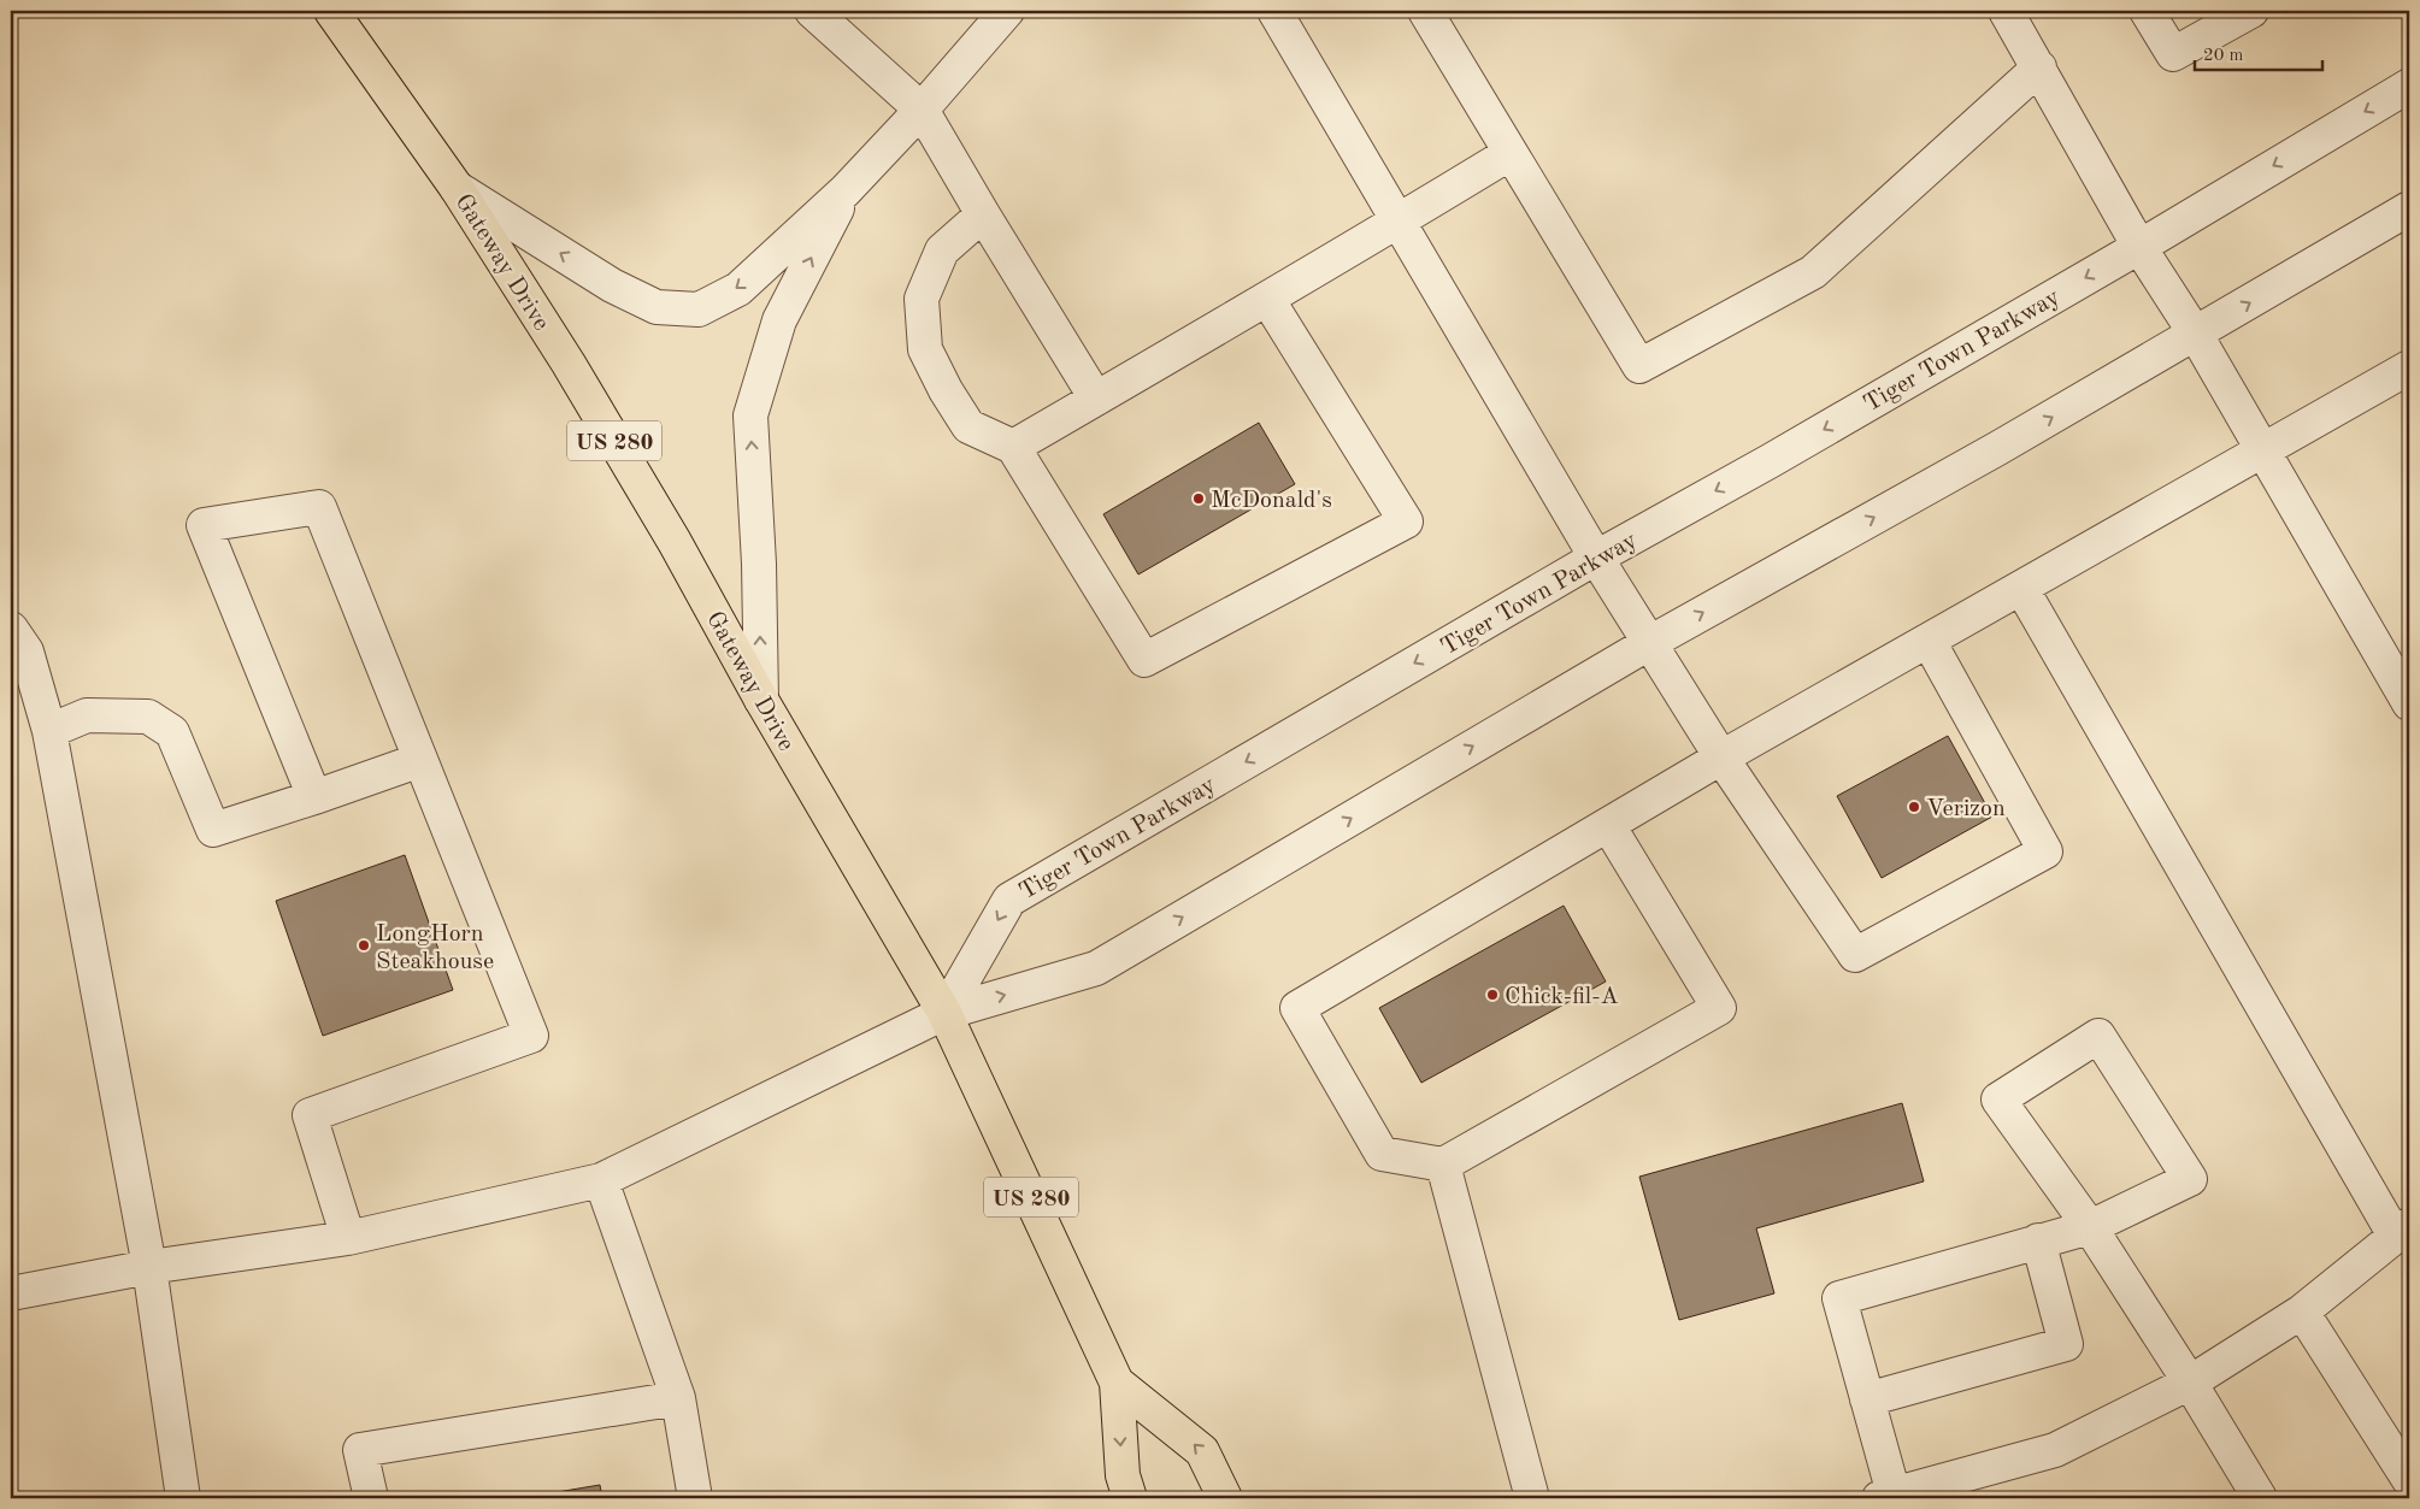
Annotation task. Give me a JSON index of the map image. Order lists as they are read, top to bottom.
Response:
{
  "streets": {
    "highway": ["Gateway Drive", "US 280"],
    "lane": ["Tiger Town Parkway"]
  },
  "crossings": [
    ["Gateway Drive", "Tiger Town Parkway"]
  ],
  "places": [
    "McDonald's",
    "Verizon",
    "LongHorn Steakhouse",
    "Chick-fil-A"
  ],
  "scale_bar": "20 m"
}
